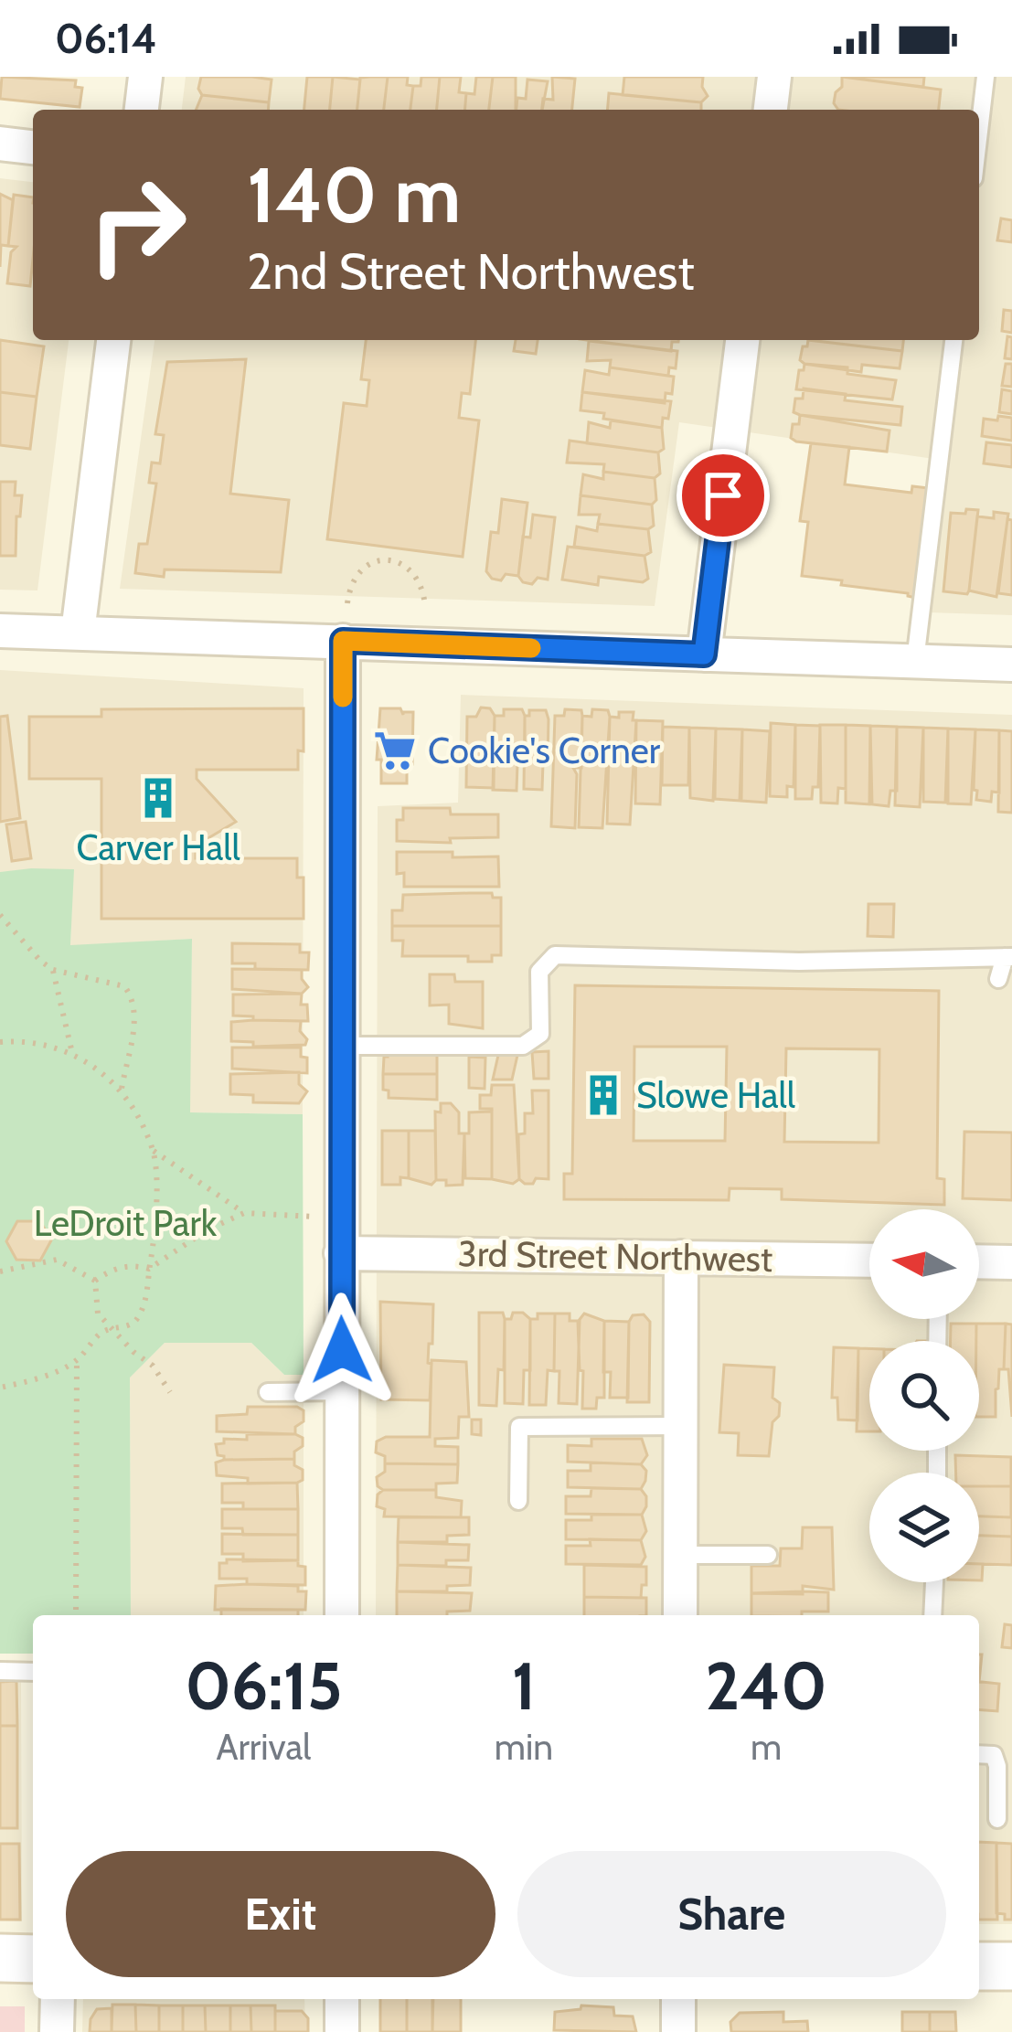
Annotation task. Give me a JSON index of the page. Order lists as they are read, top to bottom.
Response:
{
  "streets": {
    "street": ["3rd Street Northwest"]
  },
  "parks": ["LeDroit Park"],
  "places": {
    "supermarket": ["Cookie's Corner"],
    "building": ["Carver Hall", "Slowe Hall"]
  },
  "north": "left",
  "page": {
    "status": "06:14",
    "turn": ["140 m", "2nd Street Northwest"],
    "eta": [
      "06:15",
      "Arrival",
      "1",
      "min",
      "240",
      "m"
    ],
    "buttons": ["Exit", "Share"]
  }
}
